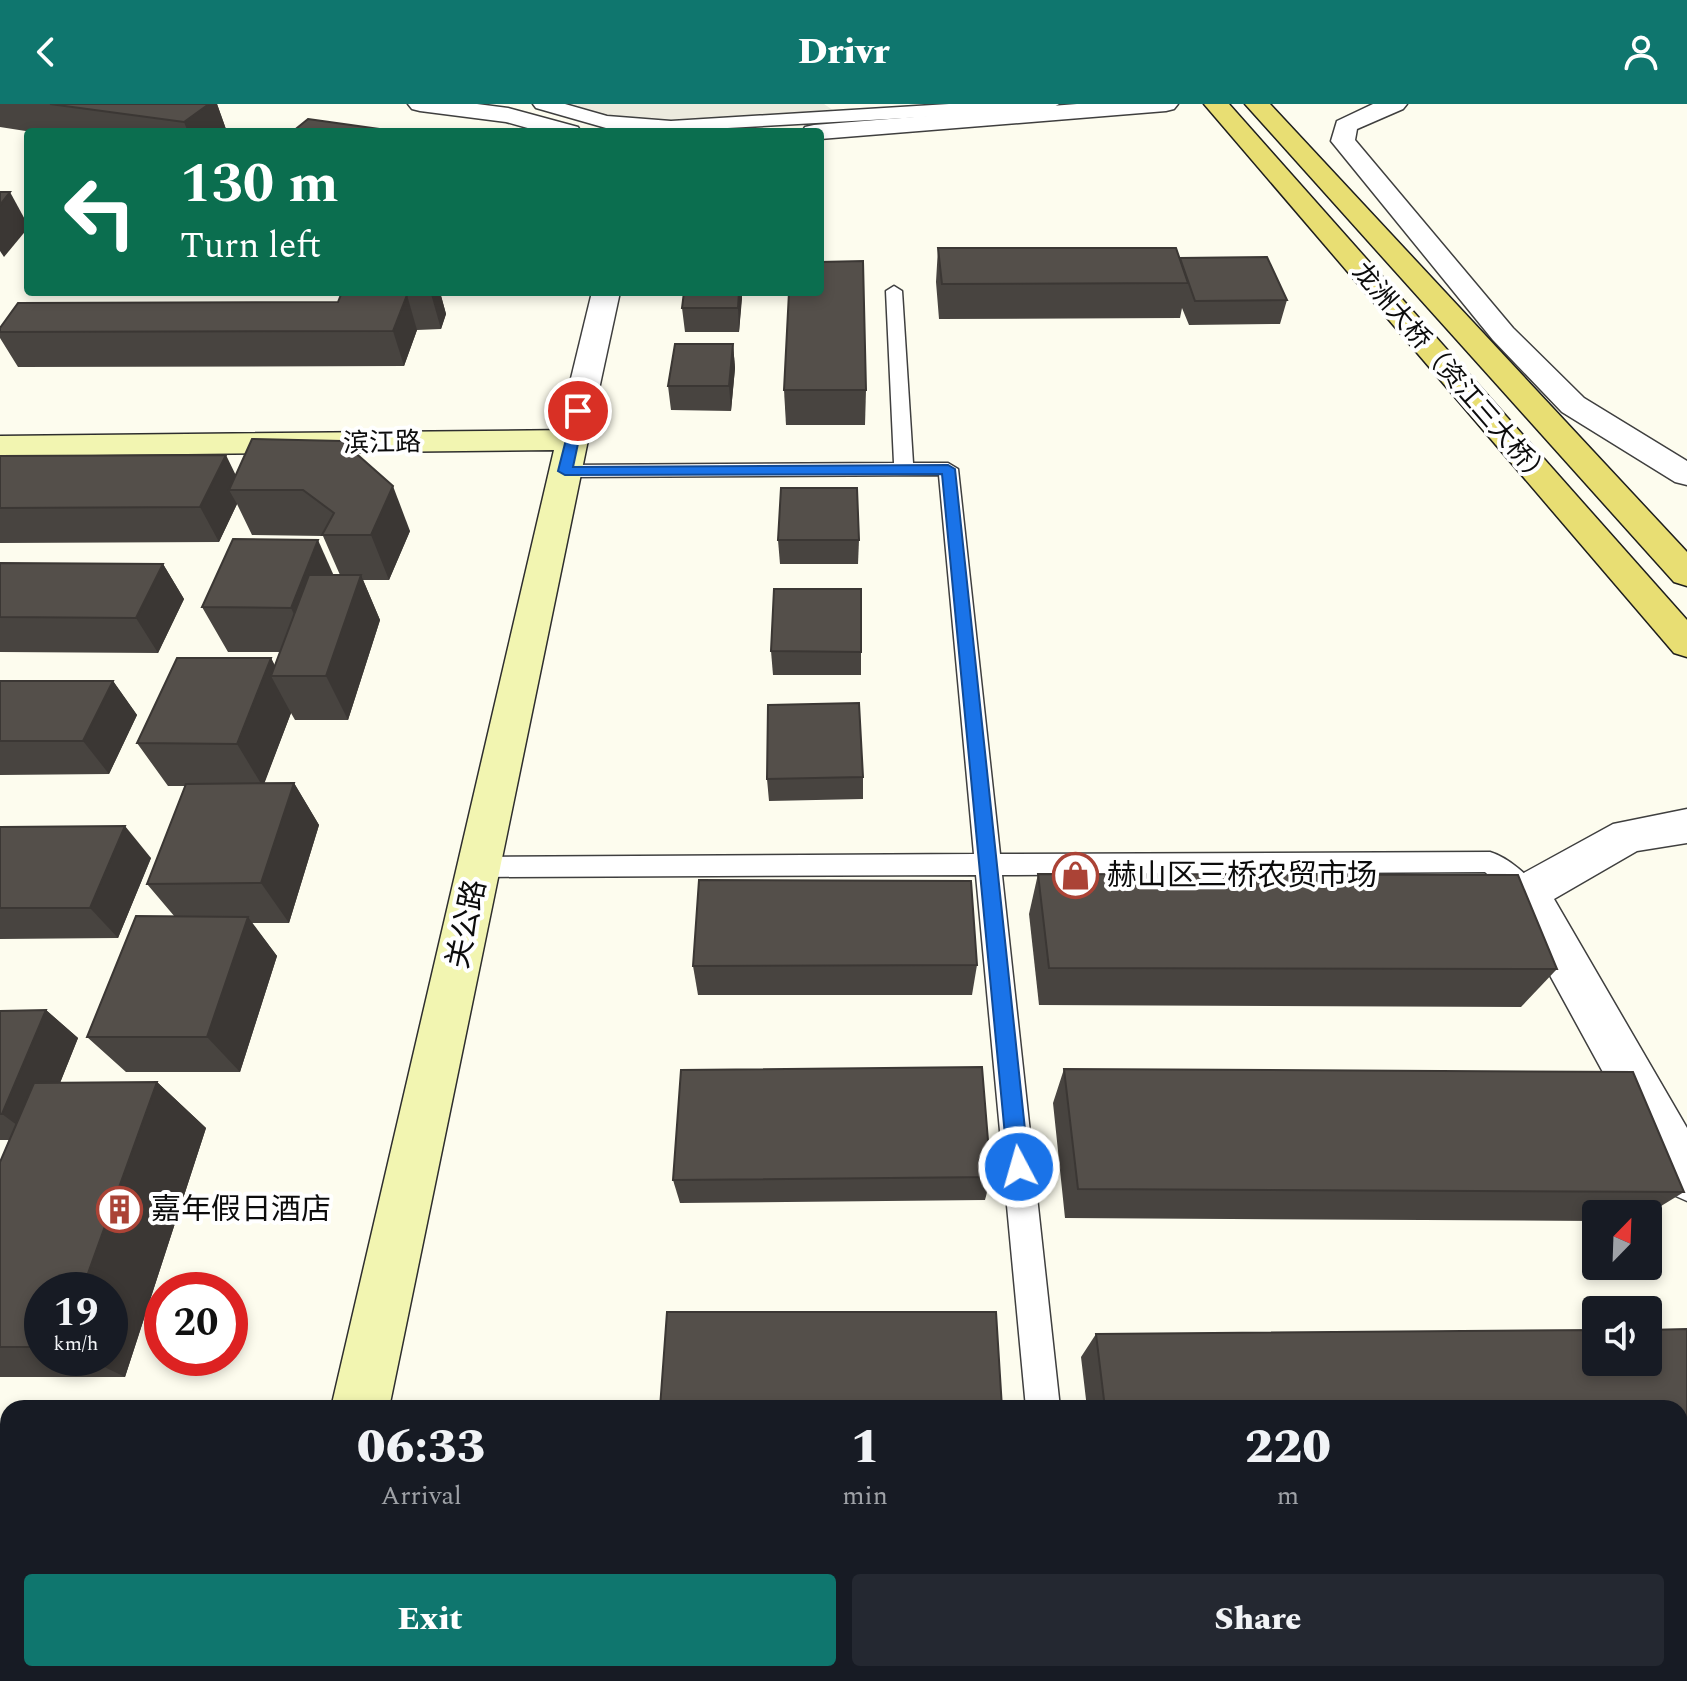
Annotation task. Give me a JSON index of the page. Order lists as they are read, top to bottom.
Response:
{
  "streets": {
    "main road": ["龙洲大桥（资江三大桥）", "滨江路", "关公路"]
  },
  "crossings": [
    ["滨江路", "关公路"]
  ],
  "places": {
    "shop": ["赫山区三桥农贸市场"],
    "building": ["嘉年假日酒店"]
  },
  "north": "top right",
  "page": {
    "header": "Drivr",
    "turn": ["130 m", "Turn left"],
    "speed": "19 km/h",
    "limit": "20",
    "eta": [
      "06:33",
      "Arrival",
      "1",
      "min",
      "220",
      "m"
    ],
    "buttons": ["Exit", "Share"]
  }
}
